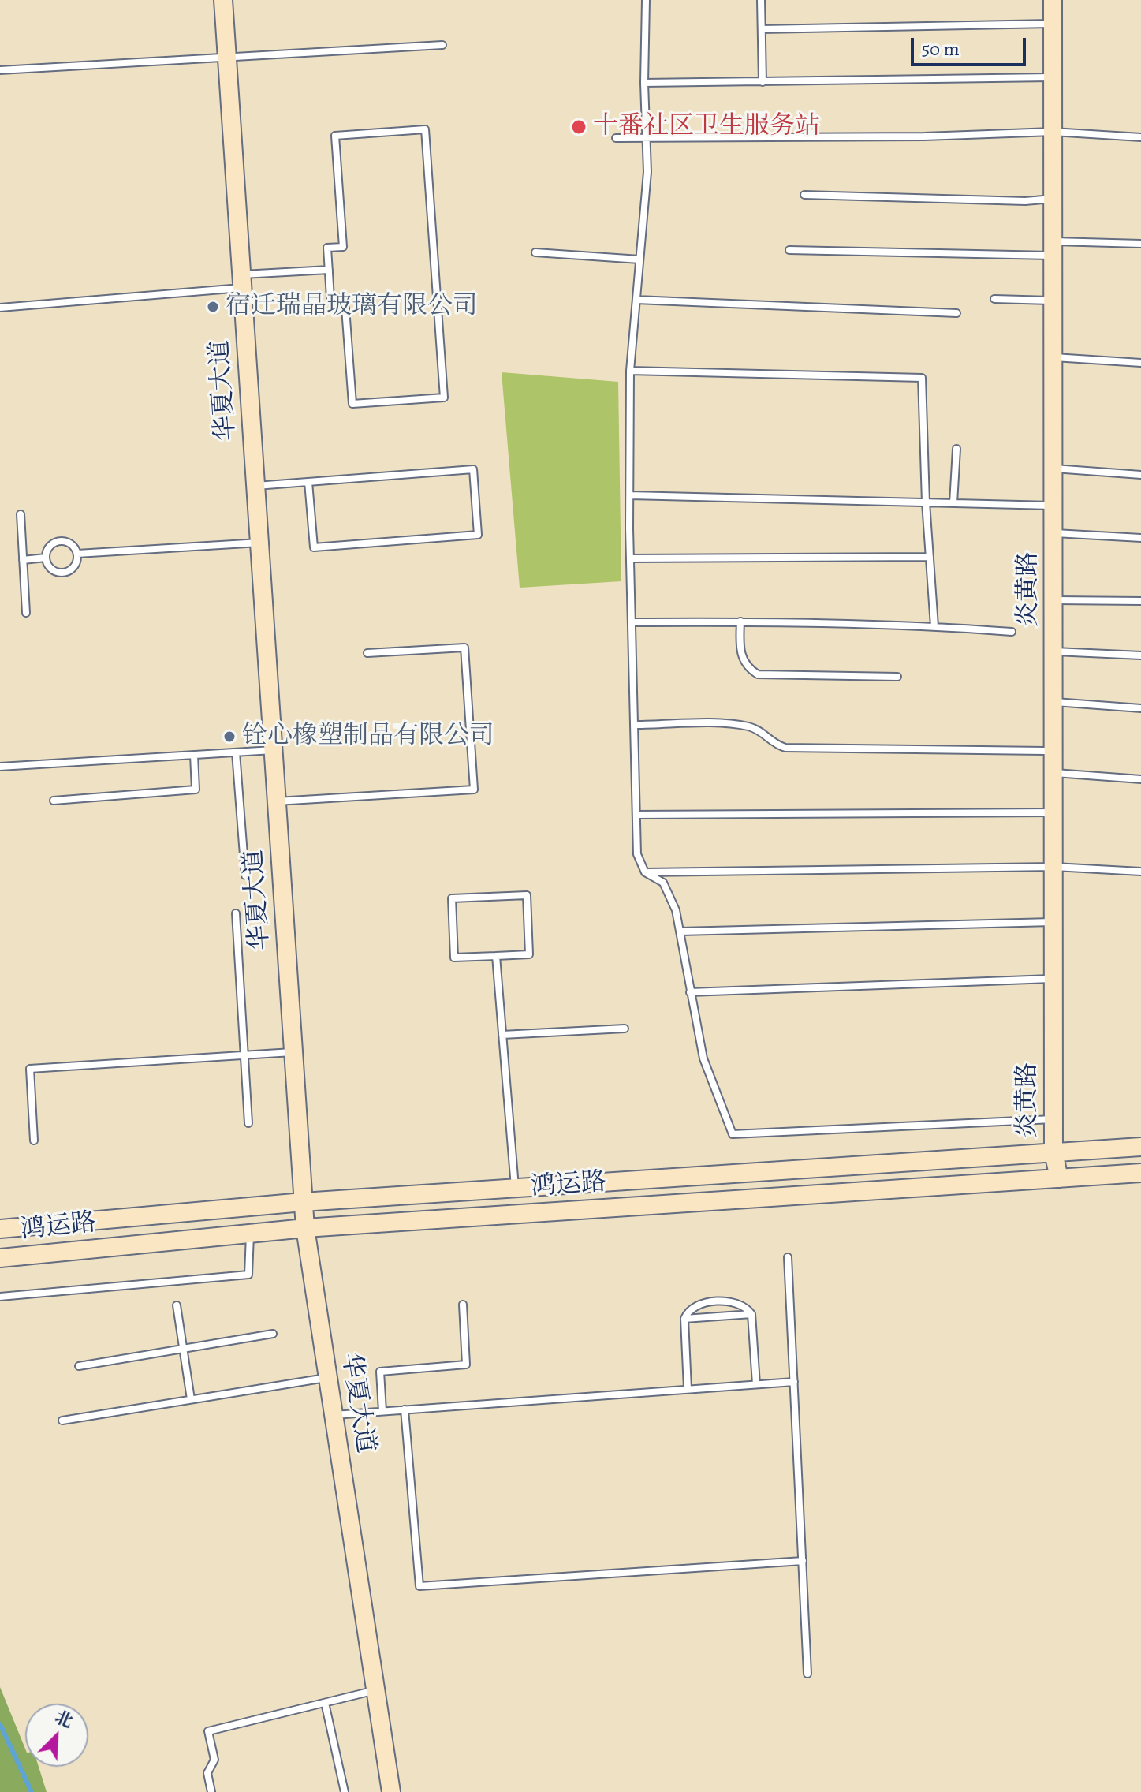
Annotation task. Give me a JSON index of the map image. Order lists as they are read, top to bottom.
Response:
{
  "streets": {
    "street": ["华夏大道", "炎黄路", "鸿运路"]
  },
  "crossings": [
    ["华夏大道", "鸿运路"],
    ["炎黄路", "鸿运路"]
  ],
  "places": ["十番社区卫生服务站", "宿迁瑞晶玻璃有限公司", "铨心橡塑制品有限公司"],
  "scale_bar": "50 m",
  "north": "top right"
}
